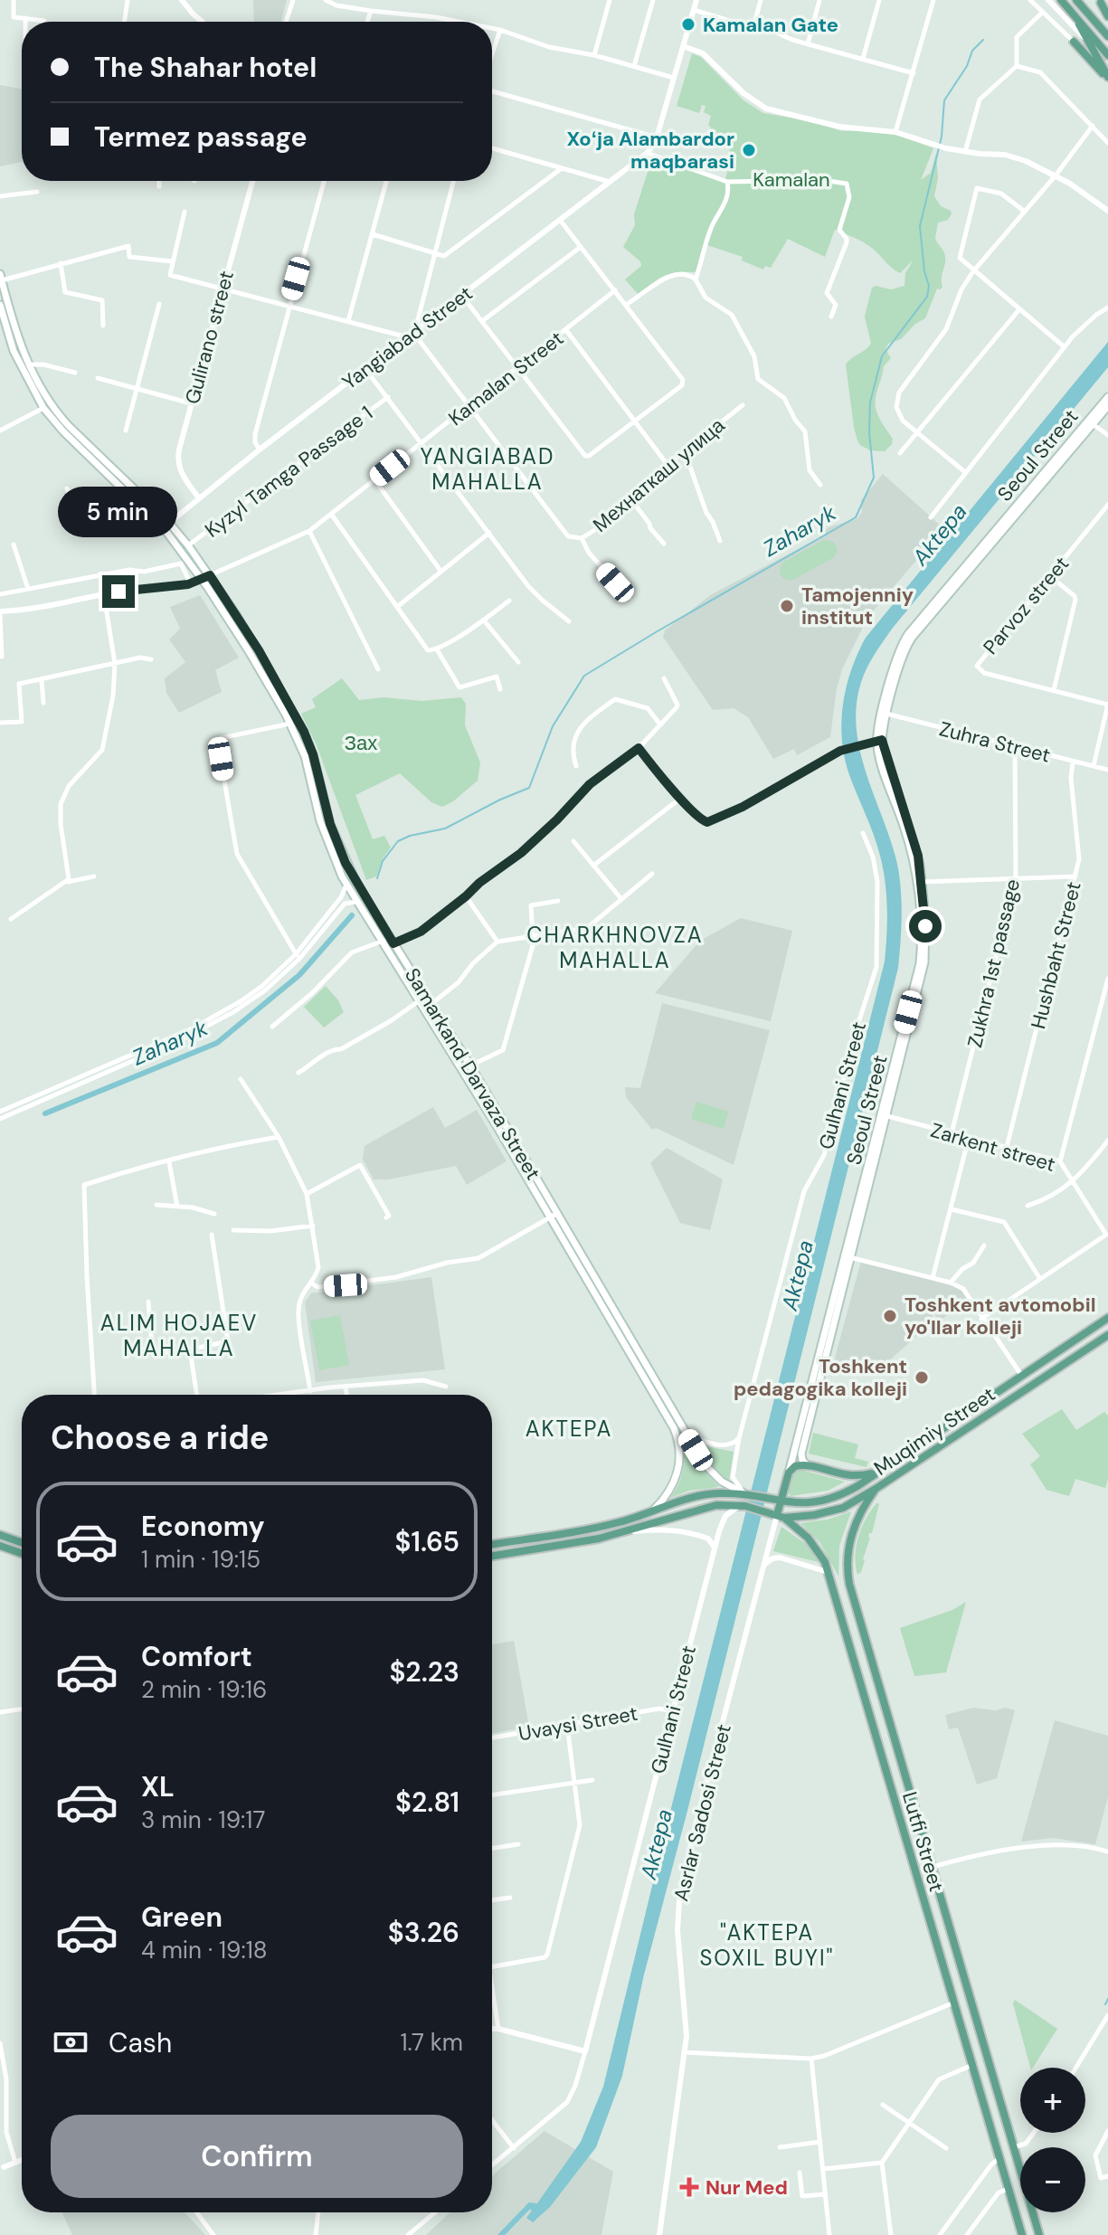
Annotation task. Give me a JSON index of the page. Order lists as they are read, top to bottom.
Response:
{
  "streets": {
    "main road": [
      "Seoul Street",
      "Samarkand Darvaza Street",
      "Muqimiy Street",
      "Lutfi Street"
    ],
    "street": [
      "Gulirano street",
      "Yangiabad Street",
      "Kamalan Street",
      "Kyzyl Tamga Passage 1",
      "Мехнаткаш улица",
      "Parvoz street",
      "Zuhra Street",
      "Hushbaht Street",
      "Zukhra 1st passage",
      "Gulhani Street",
      "Zarkent street",
      "Uvaysi Street",
      "Asrlar Sadosi Street"
    ]
  },
  "crossings": [
    ["Gulirano street", "Yangiabad Street"],
    ["Yangiabad Street", "Samarkand Darvaza Street"],
    ["Kamalan Street", "Мехнаткаш улица"],
    ["Kamalan Street", "Samarkand Darvaza Street"],
    ["Seoul Street", "Zuhra Street"],
    ["Seoul Street", "Zarkent street"],
    ["Seoul Street", "Muqimiy Street"],
    ["Seoul Street", "Asrlar Sadosi Street"],
    ["Seoul Street", "Lutfi Street"],
    ["Kyzyl Tamga Passage 1", "Samarkand Darvaza Street"],
    ["Zuhra Street", "Hushbaht Street"],
    ["Zuhra Street", "Zukhra 1st passage"],
    ["Hushbaht Street", "Zarkent street"],
    ["Zukhra 1st passage", "Zarkent street"],
    ["Samarkand Darvaza Street", "Gulhani Street"],
    ["Samarkand Darvaza Street", "Muqimiy Street"],
    ["Gulhani Street", "Muqimiy Street"],
    ["Gulhani Street", "Uvaysi Street"],
    ["Muqimiy Street", "Asrlar Sadosi Street"],
    ["Muqimiy Street", "Lutfi Street"],
    ["Asrlar Sadosi Street", "Lutfi Street"]
  ],
  "districts": [
    "YANGIABAD MAHALLA",
    "CHARKHNOVZA MAHALLA",
    "ALIM HOJAEV MAHALLA",
    "AKTEPA",
    "\"AKTEPA SOXIL BUYI\""
  ],
  "water": ["Zaharyk", "Aktepa"],
  "parks": ["Kamalan", "Зах"],
  "places": {
    "other": [
      "Kamalan Gate",
      "Xoʻja Alambardor maqbarasi",
      "Tamojenniy institut",
      "Toshkent avtomobil yo'llar kolleji",
      "Toshkent pedagogika kolleji"
    ],
    "health": ["Nur Med"]
  },
  "page": {
    "banner": ["The Shahar hotel", "Termez passage"],
    "bubble": "5 min",
    "heading": "Choose a ride",
    "list": [
      {
        "name": "Economy",
        "note": "1 min · 19:15",
        "value": "$1.65"
      },
      {
        "name": "Comfort",
        "note": "2 min · 19:16",
        "value": "$2.23"
      },
      {
        "name": "XL",
        "note": "3 min · 19:17",
        "value": "$2.81"
      },
      {
        "name": "Green",
        "note": "4 min · 19:18",
        "value": "$3.26"
      }
    ],
    "pay": ["Cash", "1.7 km"],
    "map_buttons": ["+", "−"],
    "buttons": "Confirm"
  }
}
